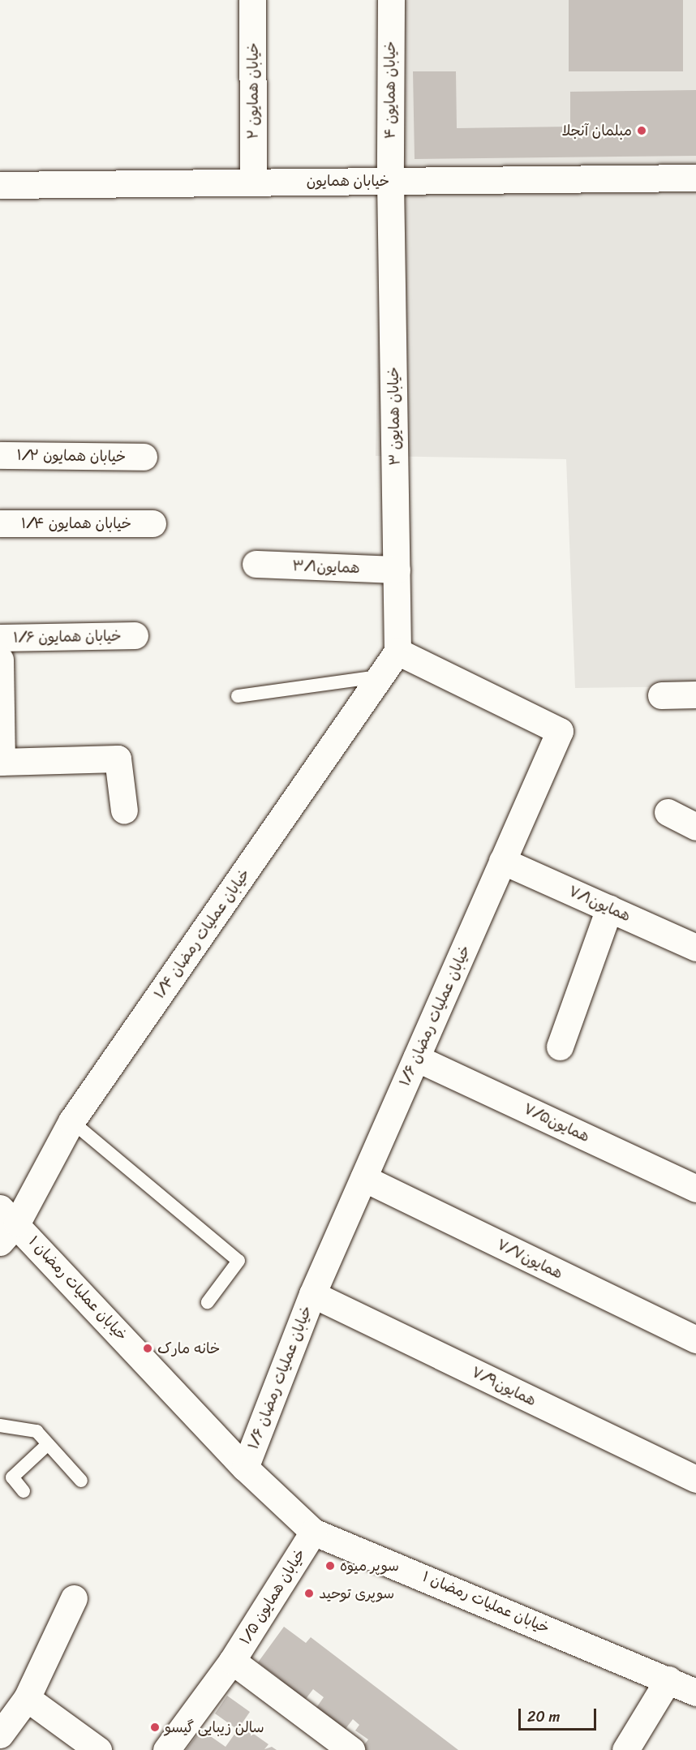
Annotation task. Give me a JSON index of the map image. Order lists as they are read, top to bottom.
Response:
{
  "streets": {
    "street": [
      "خیابان همایون ۴",
      "خیابان همایون ۲",
      "خیابان همایون",
      "خیابان همایون ۳",
      "خیابان همایون ۱/۲",
      "خیابان همایون ۱/۴",
      "همایون۳/۱",
      "خیابان همایون ۱/۶",
      "همایون۷/۱",
      "خیابان عملیات رمضان ۱/۴",
      "خیابان عملیات رمضان ۱/۶",
      "همایون۷/۵",
      "همایون۷/۷",
      "خیابان عملیات رمضان ۱",
      "همایون۷/۹",
      "خیابان همایون ۱/۵"
    ]
  },
  "crossings": [
    ["خیابان همایون ۴", "خیابان همایون"],
    ["خیابان همایون ۴", "خیابان همایون ۳"],
    ["خیابان همایون ۲", "خیابان همایون"],
    ["خیابان همایون", "خیابان همایون ۳"],
    ["خیابان همایون ۳", "همایون۳/۱"],
    ["خیابان همایون ۳", "خیابان عملیات رمضان ۱/۴"],
    ["خیابان همایون ۳", "خیابان عملیات رمضان ۱/۶"],
    ["همایون۷/۱", "خیابان عملیات رمضان ۱/۶"],
    ["خیابان عملیات رمضان ۱/۴", "خیابان عملیات رمضان ۱/۶"],
    ["خیابان عملیات رمضان ۱/۴", "خیابان عملیات رمضان ۱"],
    ["خیابان عملیات رمضان ۱/۶", "همایون۷/۵"],
    ["خیابان عملیات رمضان ۱/۶", "همایون۷/۷"],
    ["خیابان عملیات رمضان ۱/۶", "خیابان عملیات رمضان ۱"],
    ["خیابان عملیات رمضان ۱/۶", "همایون۷/۹"],
    ["خیابان عملیات رمضان ۱", "خیابان همایون ۱/۵"]
  ],
  "places": [
    "مبلمان آنجلا",
    "خانه مارک",
    "سوپر میوه",
    "سوپری توحید",
    "سالن زیبایی گیسو"
  ],
  "scale_bar": "20 m"
}
